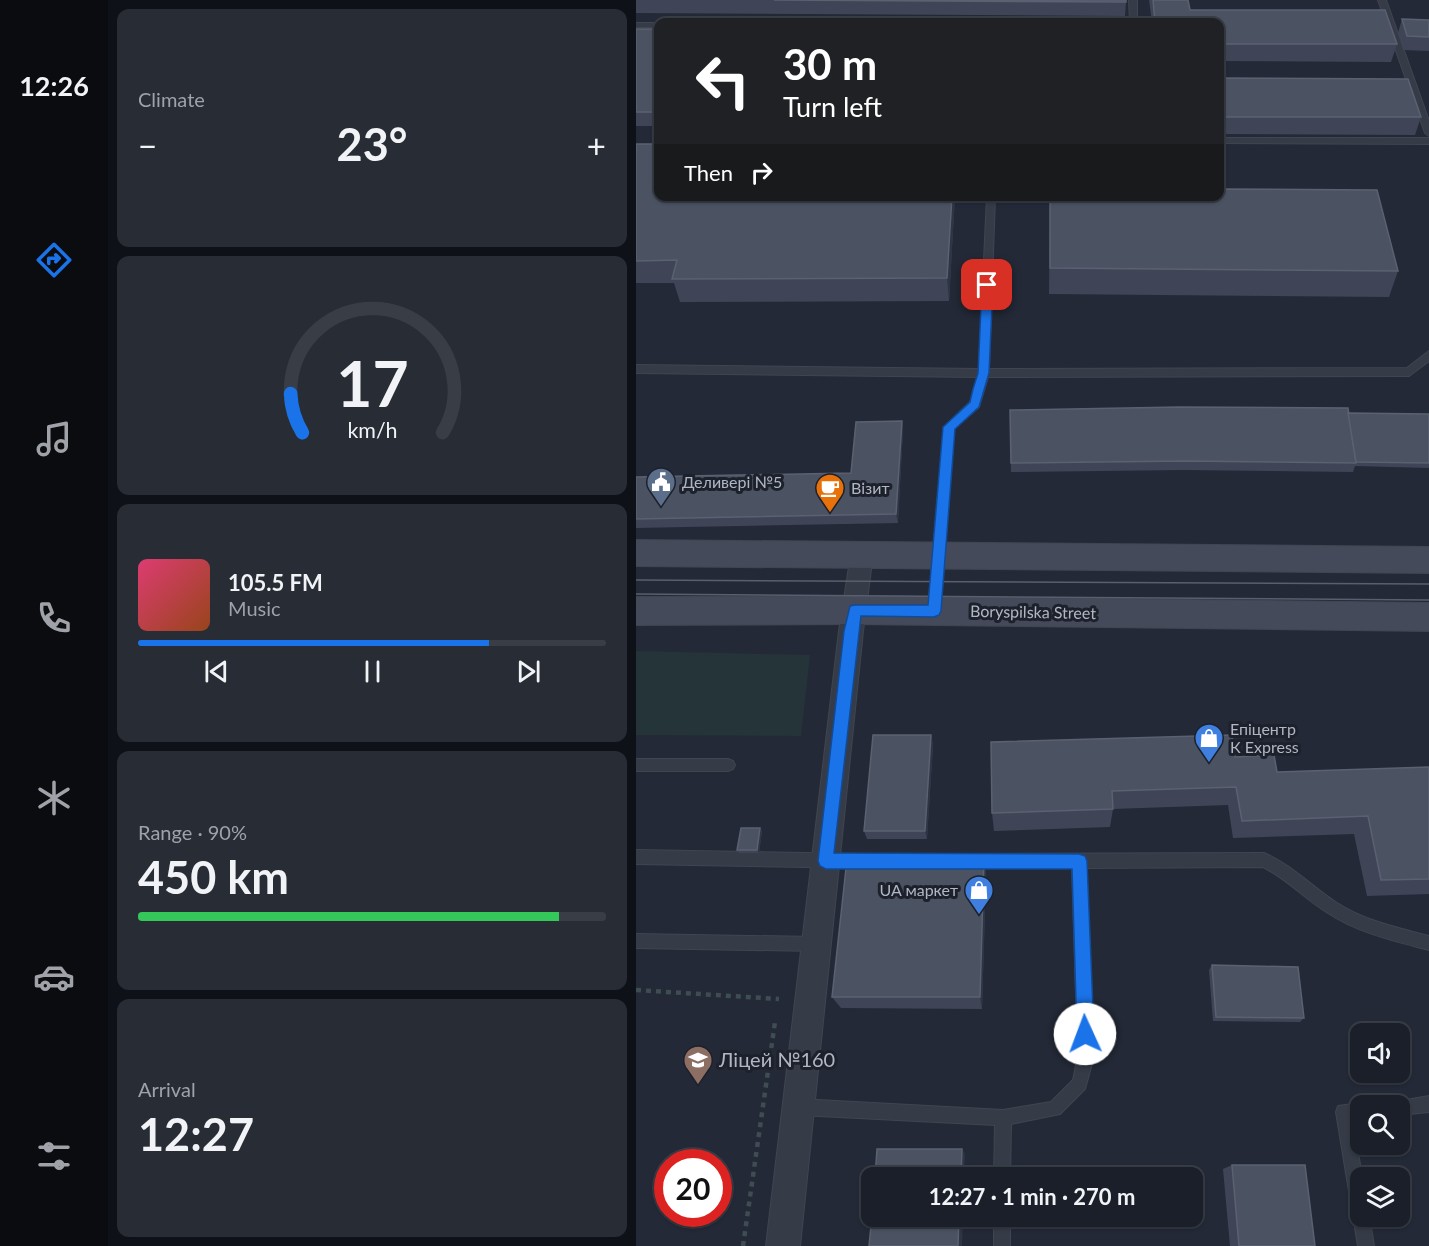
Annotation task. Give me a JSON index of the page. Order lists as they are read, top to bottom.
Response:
{
  "streets": {
    "main road": ["Boryspilska Street"]
  },
  "places": {
    "public building": ["Деливері №5"],
    "cafe": ["Візит"],
    "shop": ["Епіцентр К Express", "UA маркет"],
    "school or university": ["Ліцей №160"]
  },
  "page": {
    "tabs": "12:26",
    "tile": [
      "Climate",
      ["Range · 90%", "450 km"],
      ["Arrival", "12:27"]
    ],
    "turn": ["30 m", "Turn left"],
    "heat": ["−", "23°", "+"],
    "then": "Then",
    "song": ["105.5 FM", "Music"],
    "limit": "20",
    "trip": "12:27 · 1 min · 270 m",
    "gauge": ["17", "km/h"]
  }
}
